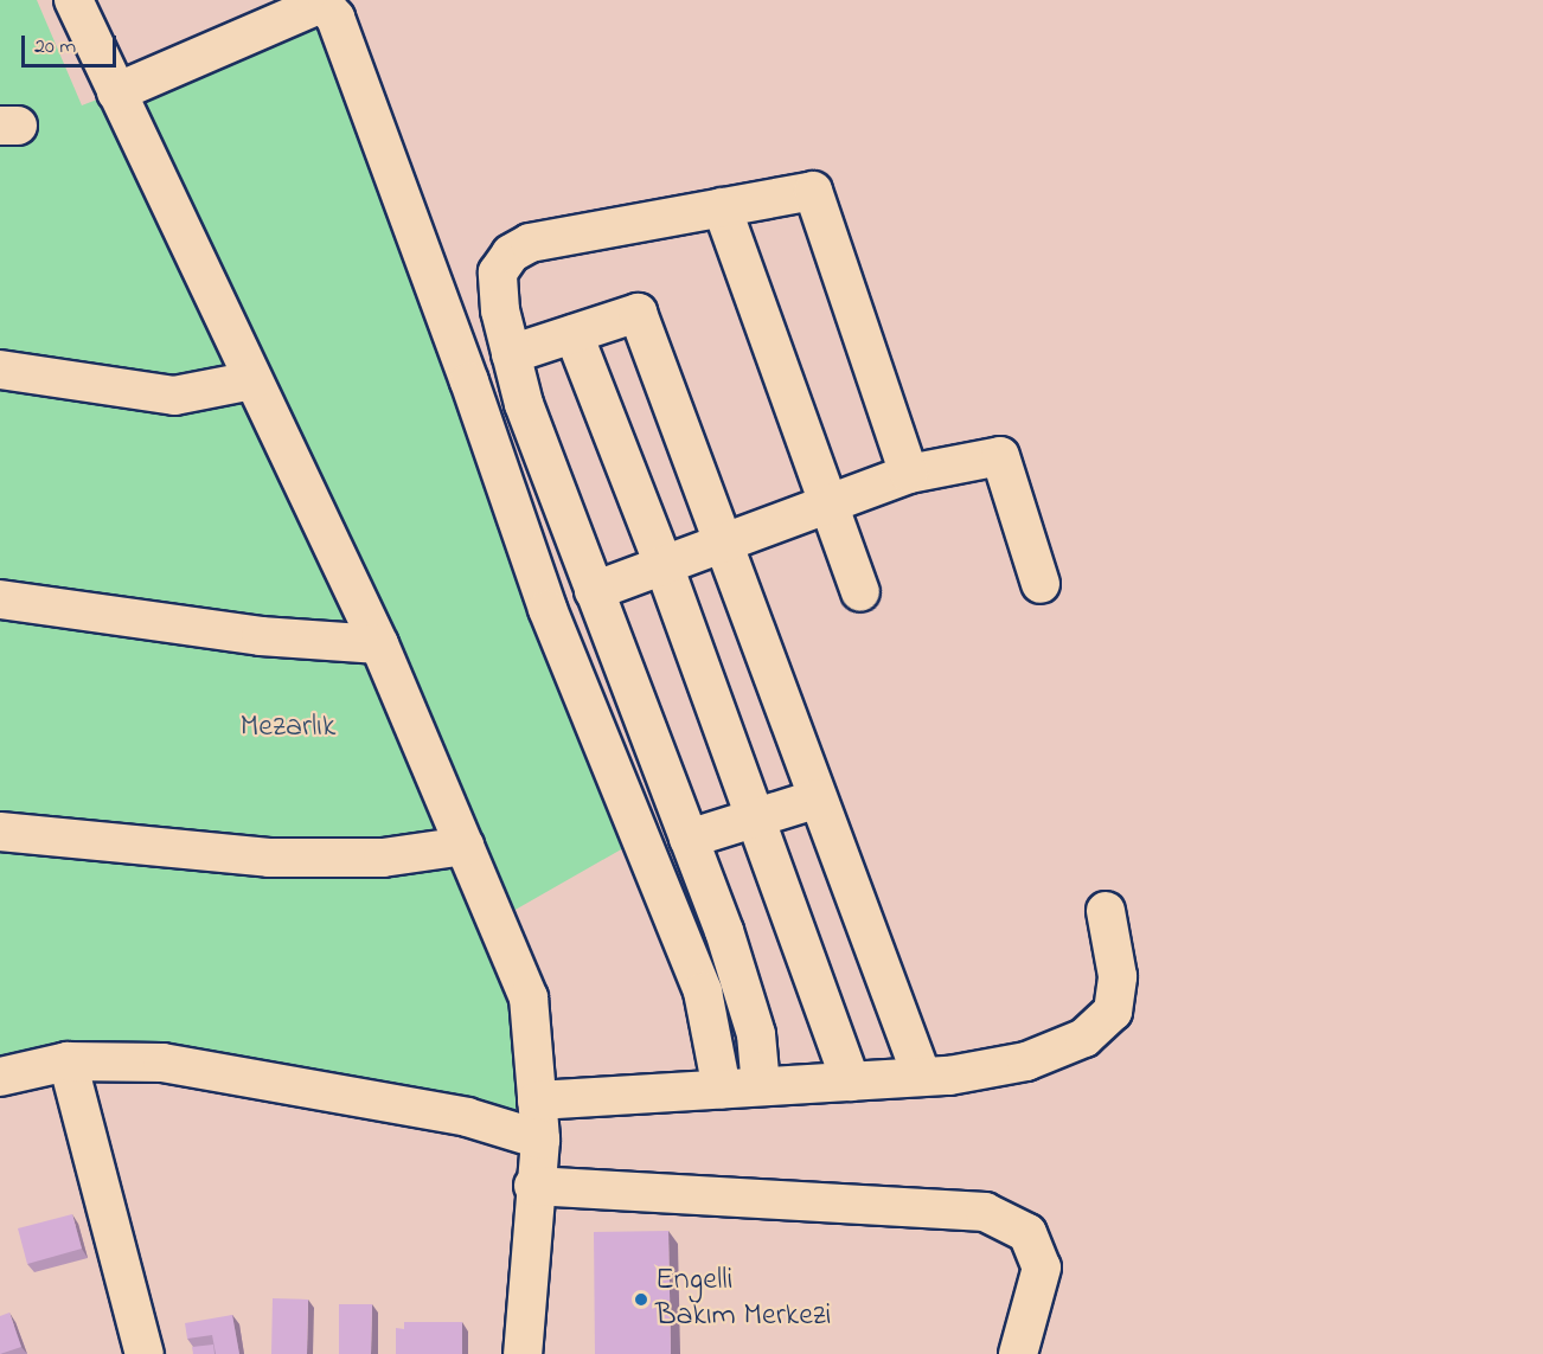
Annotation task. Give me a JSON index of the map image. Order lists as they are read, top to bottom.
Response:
{
  "parks": ["Mezarlık"],
  "places": ["Engelli Bakım Merkezi"],
  "scale_bar": "20 m"
}
